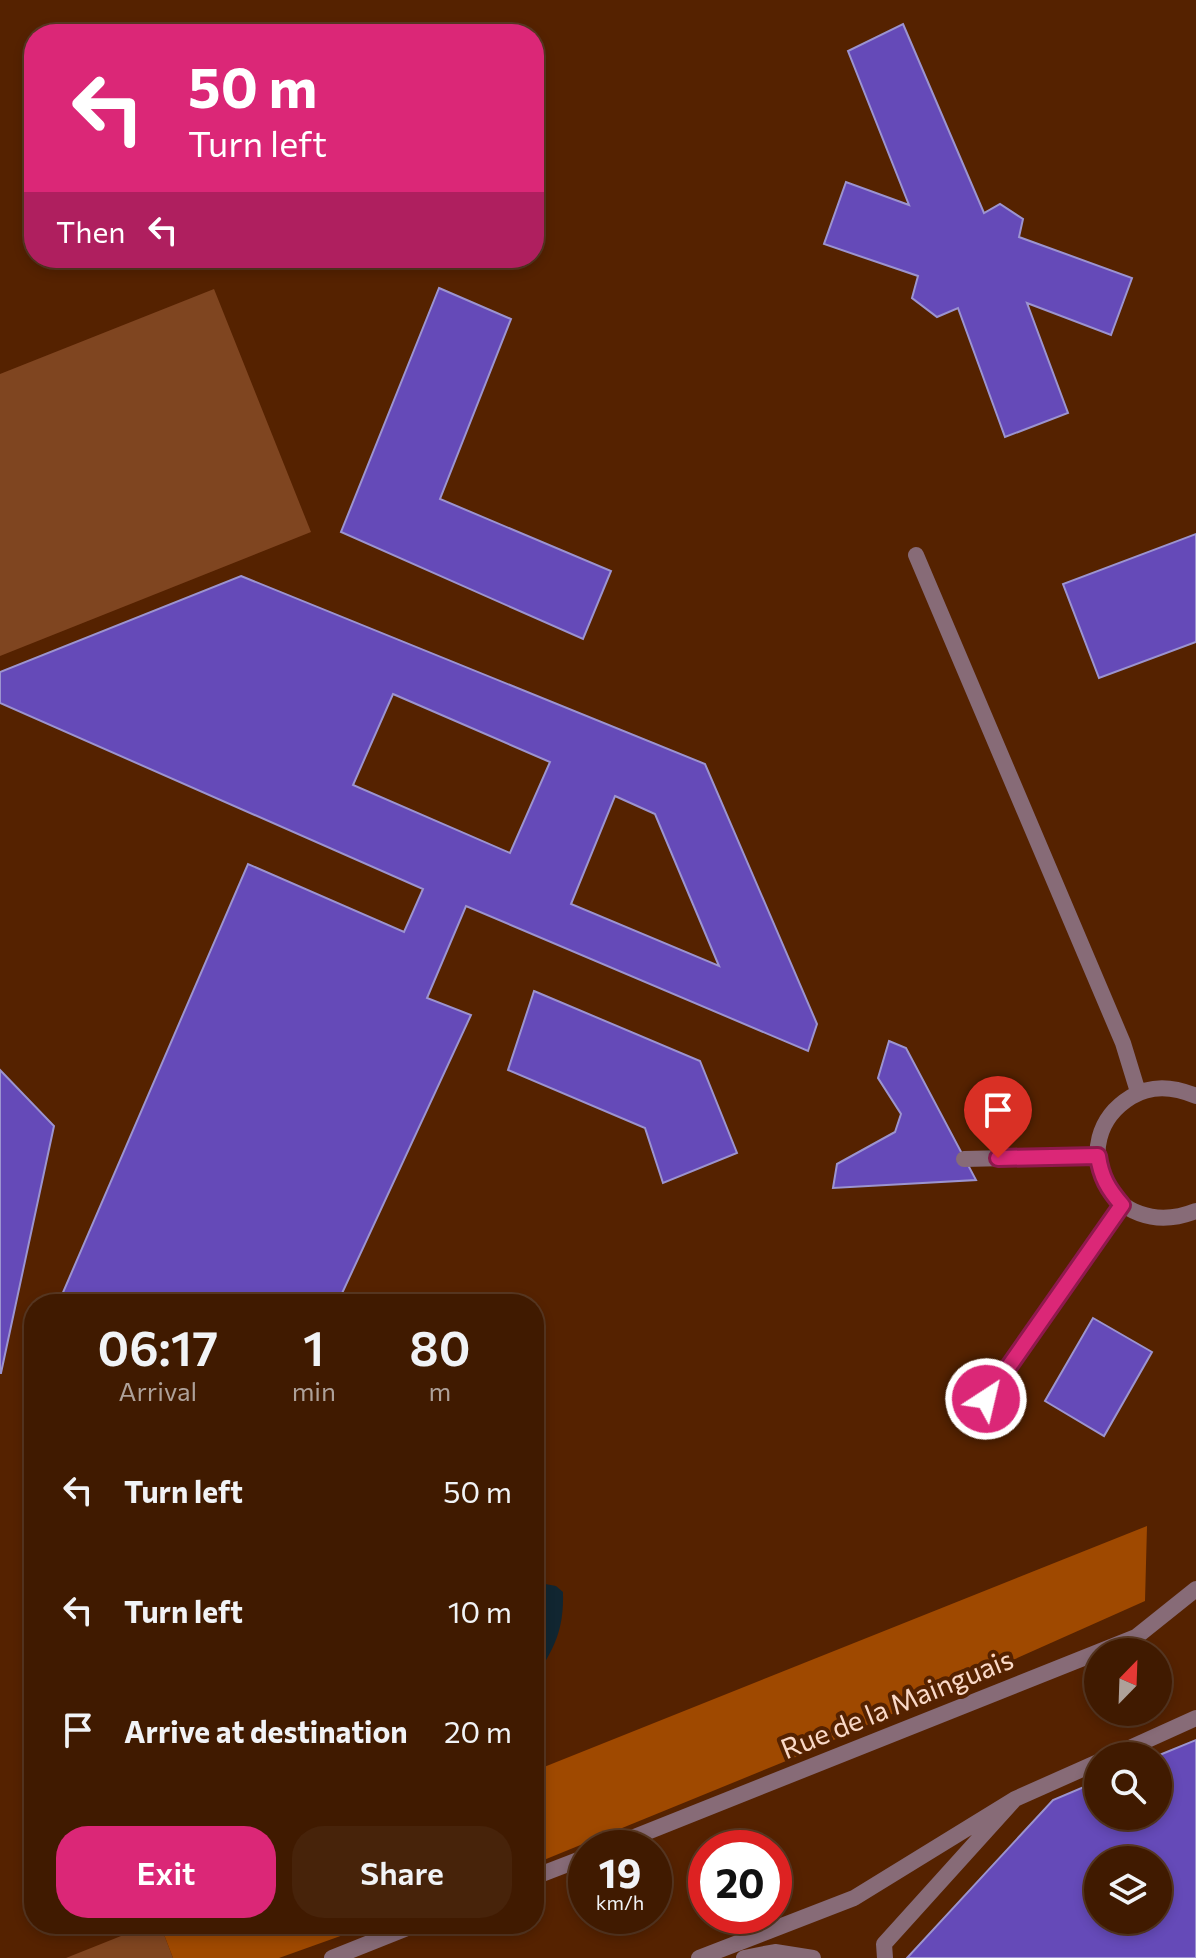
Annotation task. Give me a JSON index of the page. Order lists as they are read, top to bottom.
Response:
{
  "streets": {
    "street": ["Rue de la Mainguais"]
  },
  "north": "top right",
  "page": {
    "turn": ["50 m", "Turn left"],
    "then": "Then",
    "eta": [
      "06:17",
      "Arrival",
      "1",
      "min",
      "80",
      "m"
    ],
    "list": [
      {
        "name": "Turn left",
        "value": "50 m"
      },
      {
        "name": "Turn left",
        "value": "10 m"
      },
      {
        "name": "Arrive at destination",
        "value": "20 m"
      }
    ],
    "buttons": ["Exit", "Share"],
    "speed": "19 km/h",
    "limit": "20"
  }
}
